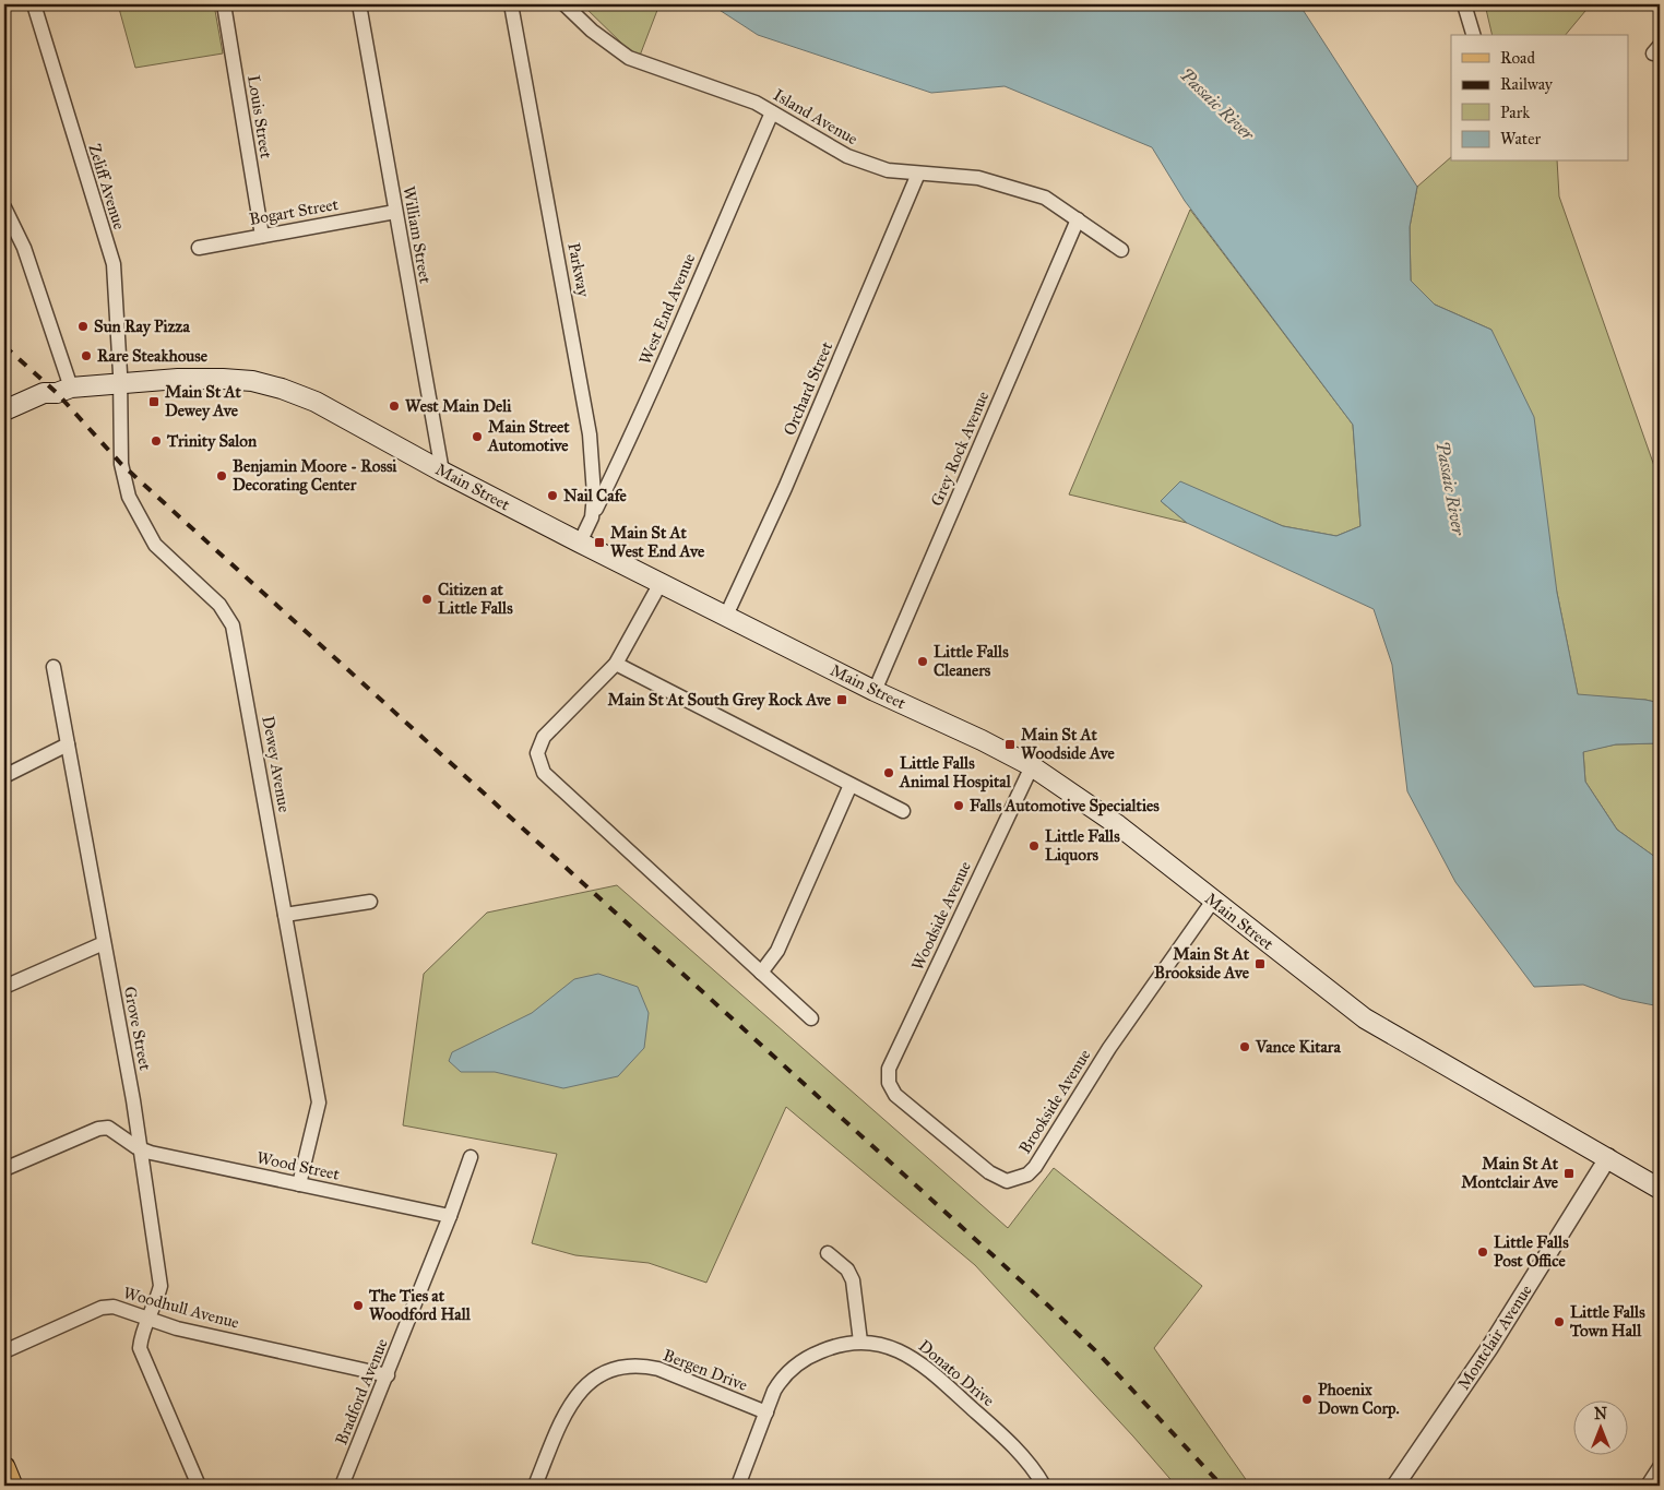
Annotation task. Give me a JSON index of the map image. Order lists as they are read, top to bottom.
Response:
{
  "streets": {
    "main road": ["Main Street"],
    "street": [
      "Louis Street",
      "Island Avenue",
      "Zeliff Avenue",
      "Bogart Street",
      "William Street",
      "Parkway",
      "West End Avenue",
      "Orchard Street",
      "Grey Rock Avenue",
      "Dewey Avenue",
      "Woodside Avenue",
      "Grove Street",
      "Brookside Avenue",
      "Wood Street",
      "Woodhull Avenue",
      "Montclair Avenue",
      "Bergen Drive",
      "Donato Drive",
      "Bradford Avenue"
    ]
  },
  "crossings": [
    ["Louis Street", "Bogart Street"],
    ["Island Avenue", "West End Avenue"],
    ["Island Avenue", "Orchard Street"],
    ["Island Avenue", "Grey Rock Avenue"],
    ["Zeliff Avenue", "Main Street"],
    ["Zeliff Avenue", "Dewey Avenue"],
    ["Bogart Street", "William Street"],
    ["William Street", "Main Street"],
    ["Parkway", "West End Avenue"],
    ["Parkway", "Main Street"],
    ["Orchard Street", "Main Street"],
    ["Grey Rock Avenue", "Main Street"],
    ["Main Street", "Dewey Avenue"],
    ["Main Street", "Woodside Avenue"],
    ["Main Street", "Brookside Avenue"],
    ["Main Street", "Montclair Avenue"],
    ["Dewey Avenue", "Wood Street"],
    ["Woodside Avenue", "Brookside Avenue"],
    ["Grove Street", "Wood Street"],
    ["Grove Street", "Woodhull Avenue"],
    ["Wood Street", "Bradford Avenue"],
    ["Woodhull Avenue", "Bradford Avenue"],
    ["Bergen Drive", "Donato Drive"]
  ],
  "water": ["Passaic River"],
  "places": {
    "other": [
      "Sun Ray Pizza",
      "Rare Steakhouse",
      "West Main Deli",
      "Main Street Automotive",
      "Trinity Salon",
      "Benjamin Moore - Rossi Decorating Center",
      "Nail Cafe",
      "Citizen at Little Falls",
      "Little Falls Cleaners",
      "Little Falls Animal Hospital",
      "Falls Automotive Specialties",
      "Little Falls Liquors",
      "Vance Kitara",
      "Little Falls Post Office",
      "The Ties at Woodford Hall",
      "Little Falls Town Hall",
      "Phoenix Down Corp."
    ],
    "transit": [
      "Main St At Dewey Ave",
      "Main St At West End Ave",
      "Main St At South Grey Rock Ave",
      "Main St At Woodside Ave",
      "Main St At Brookside Ave",
      "Main St At Montclair Ave"
    ]
  },
  "legend": [
    "Road",
    "Railway",
    "Park",
    "Water"
  ],
  "north": "top"
}
